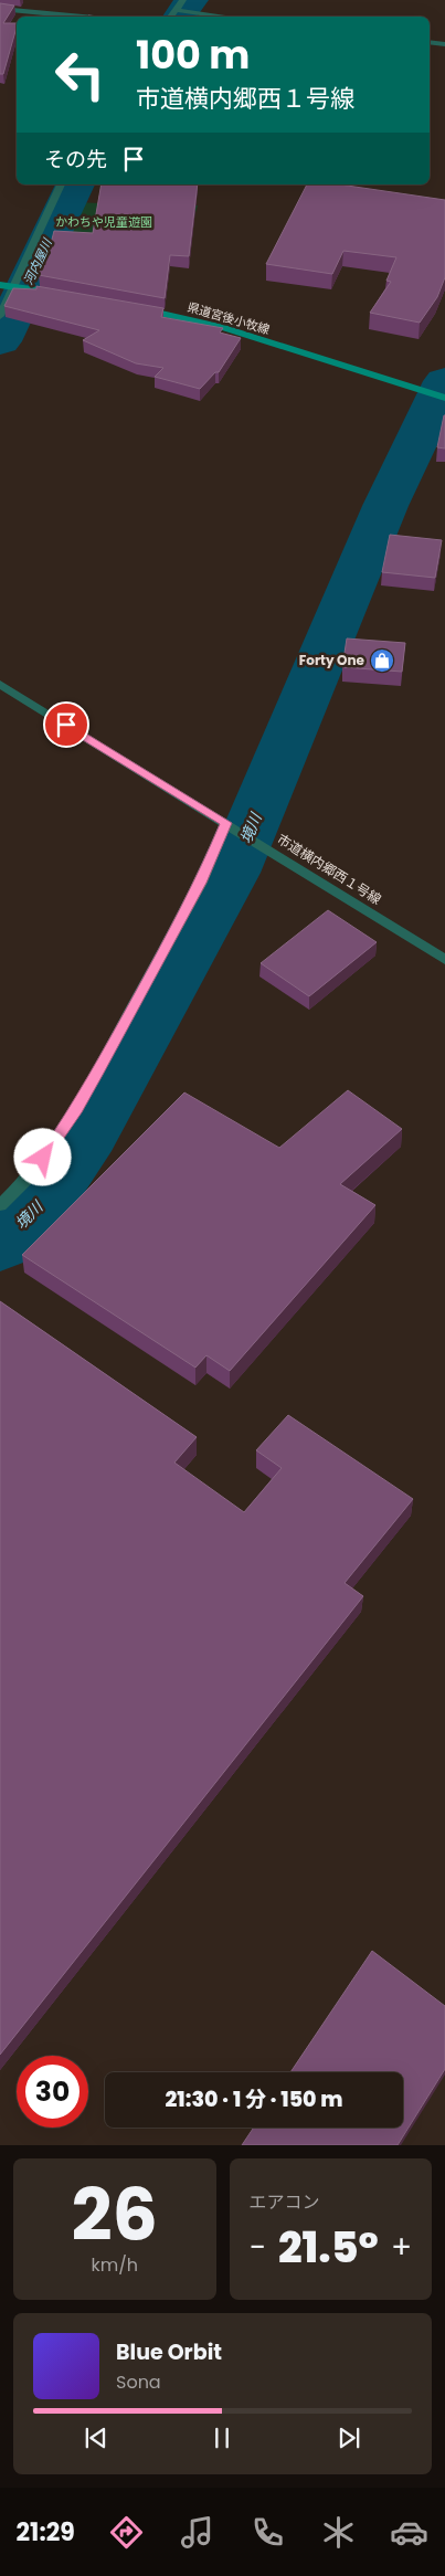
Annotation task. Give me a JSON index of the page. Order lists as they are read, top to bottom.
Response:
{
  "streets": {
    "main road": ["県道宮後小牧線"],
    "street": ["市道横内郷西１号線"]
  },
  "water": ["河内屋川", "境川"],
  "parks": ["かわちや児童遊園"],
  "places": {
    "shop": ["Forty One"]
  },
  "page": {
    "turn": ["100 m", "市道横内郷西１号線"],
    "then": "その先",
    "limit": "30",
    "trip": "21:30 · 1 分 · 150 m",
    "tile": [
      ["26", "km/h"],
      "エアコン"
    ],
    "heat": ["−", "21.5°", "+"],
    "song": ["Blue Orbit", "Sona"],
    "tabs": "21:29"
  }
}
